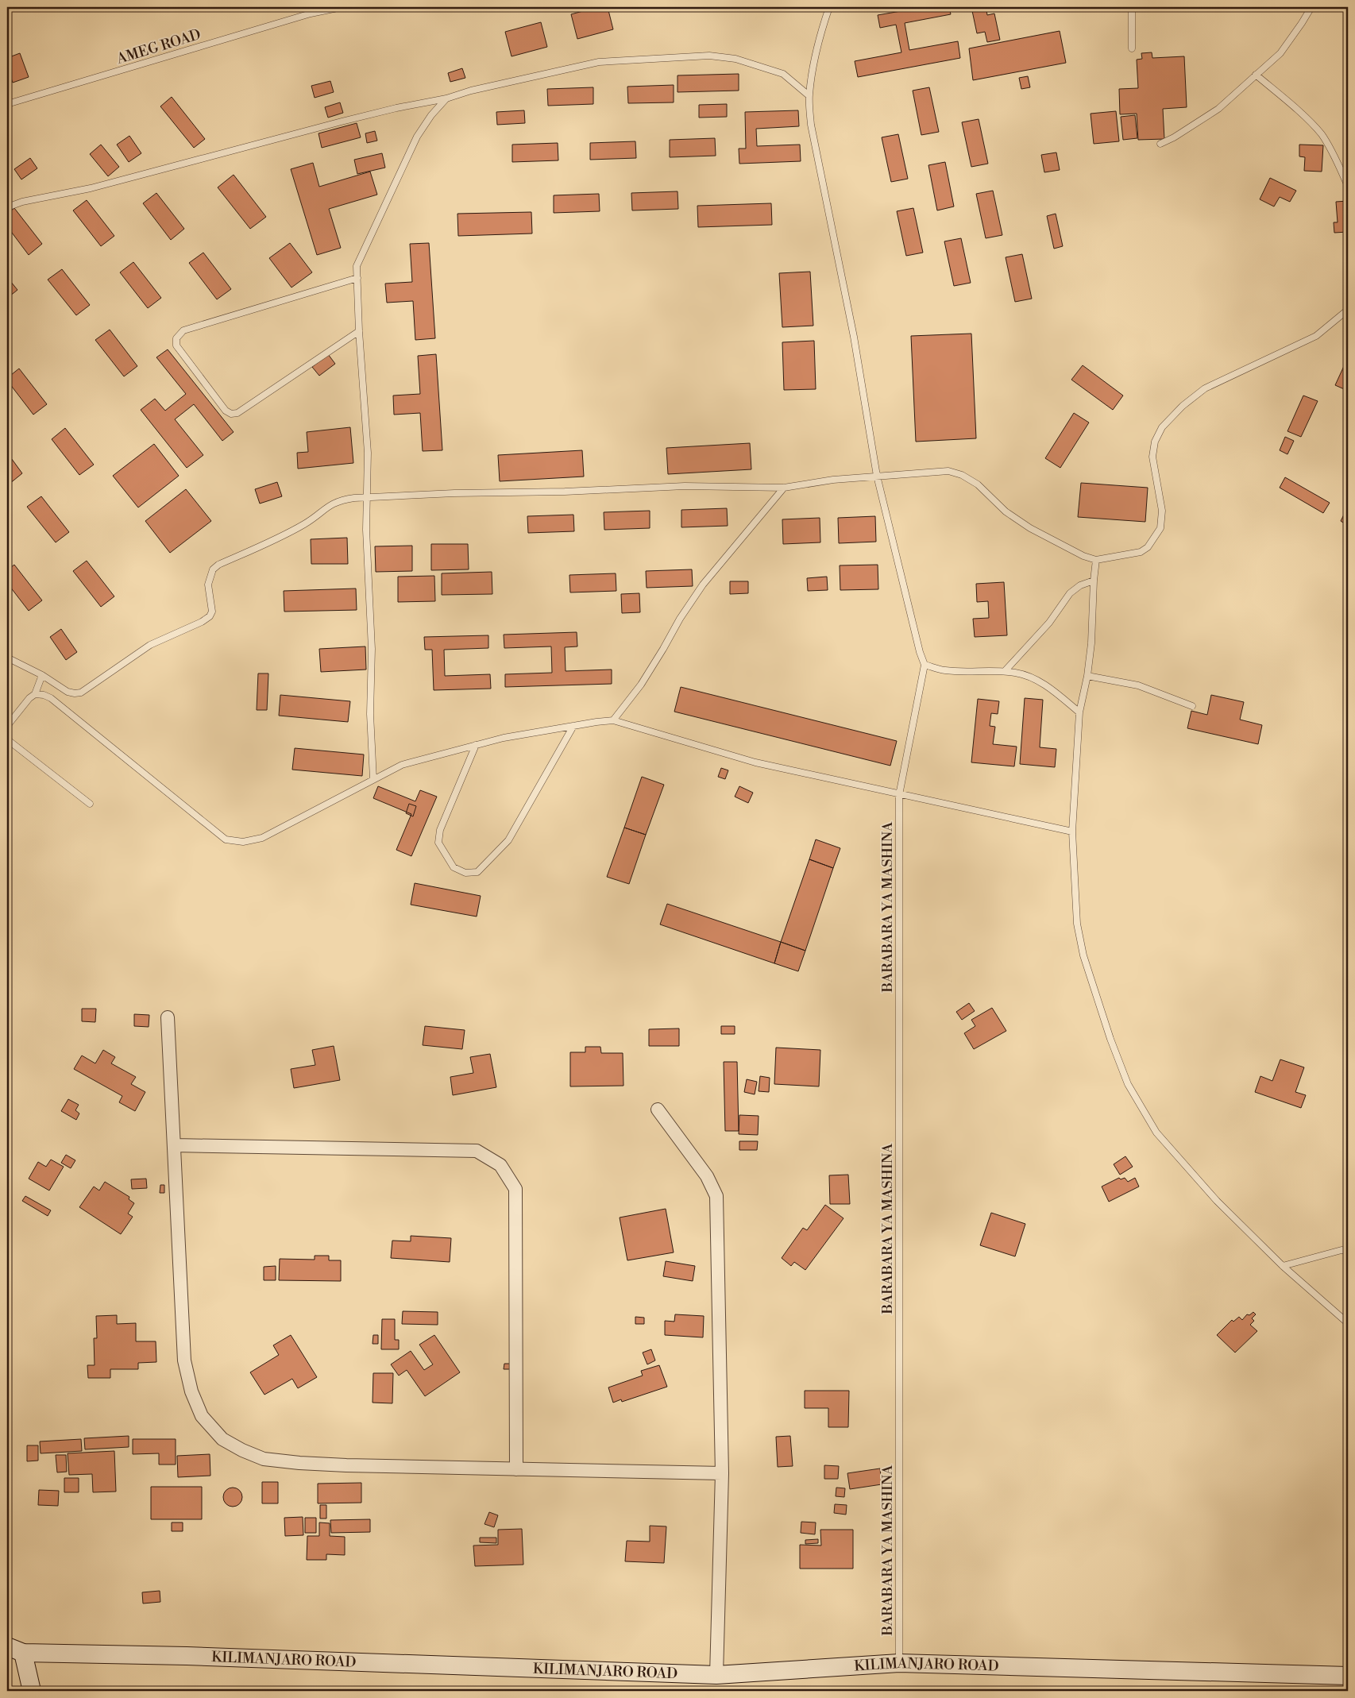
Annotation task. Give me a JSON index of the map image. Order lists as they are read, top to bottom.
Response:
{
  "streets": {
    "main road": ["KILIMANJARO ROAD"],
    "lane": ["AMEG ROAD", "BARABARA YA MASHINA"]
  },
  "crossings": [
    ["BARABARA YA MASHINA", "KILIMANJARO ROAD"]
  ]
}
